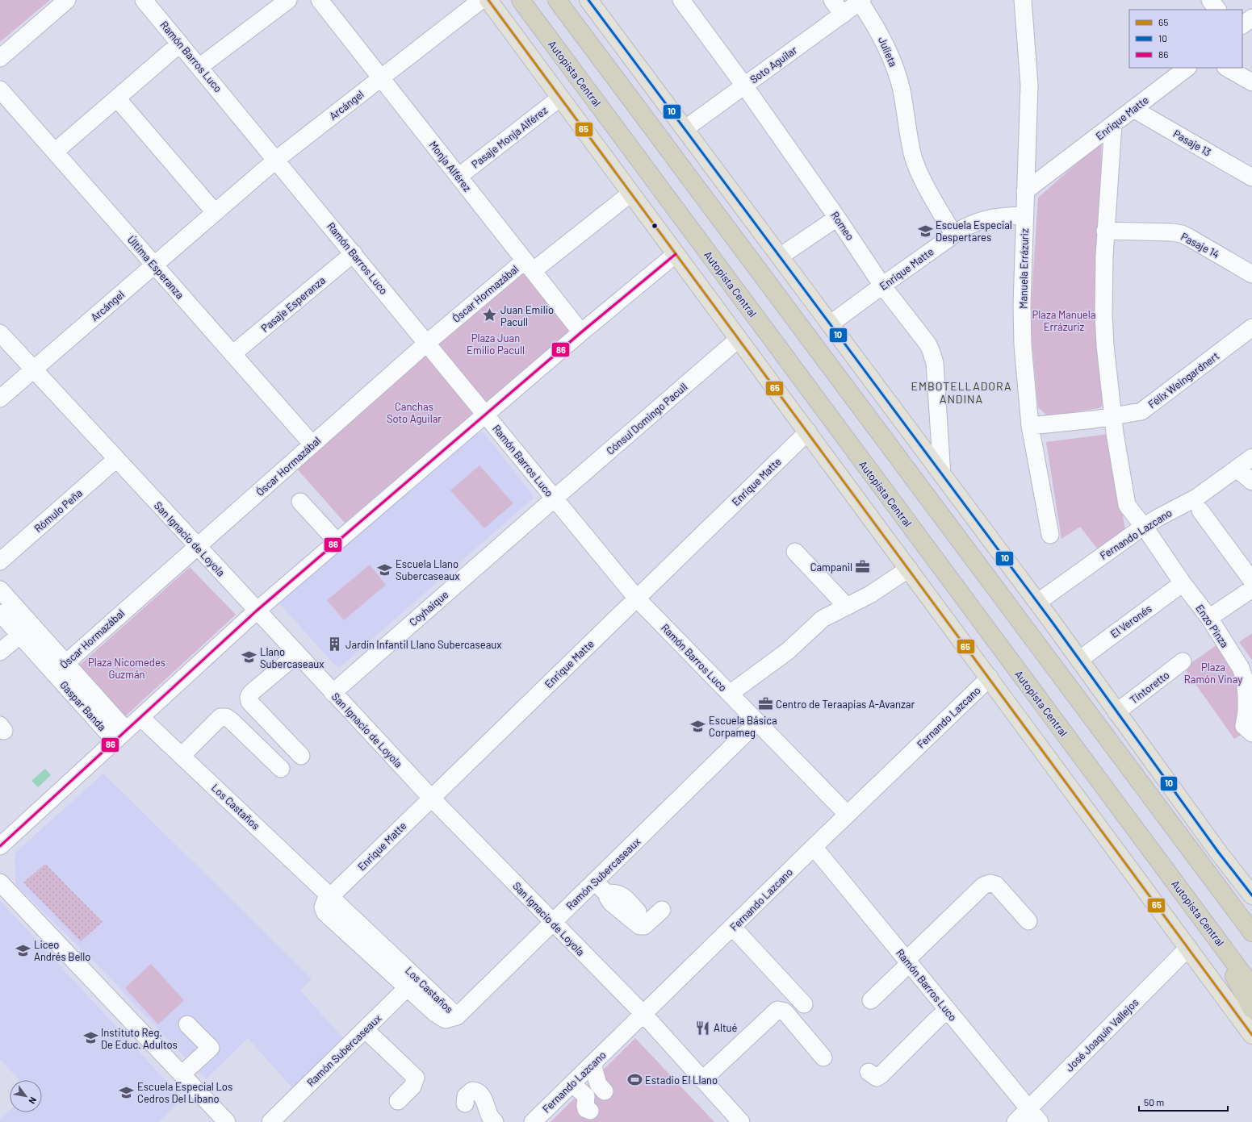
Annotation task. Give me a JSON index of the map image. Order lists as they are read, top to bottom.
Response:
{
  "streets": {
    "highway": ["Autopista Central"],
    "street": [
      "Julieta",
      "Ramón Barros Luco",
      "Soto Aguilar",
      "Arcángel",
      "Enrique Matte",
      "Pasaje Monja Alférez",
      "Pasaje 13",
      "Monja Alférez",
      "Romeo",
      "Pasaje 14",
      "Última Esperanza",
      "Manuela Errázuriz",
      "Óscar Hormazábal",
      "Pasaje Esperanza",
      "Félix Weingardnert",
      "Cónsul Domingo Pacull",
      "Rómulo Peña",
      "Fernando Lazcano",
      "San Ignacio de Loyola",
      "Coyhaique",
      "El Veronés",
      "Enzo Pinza",
      "Tintoretto",
      "Gaspar Banda",
      "Los Castaños",
      "Ramón Subercaseaux",
      "José Joaquín Vallejos"
    ]
  },
  "crossings": [
    ["Julieta", "Soto Aguilar"],
    ["Julieta", "Enrique Matte"],
    ["Ramón Barros Luco", "Arcángel"],
    ["Ramón Barros Luco", "Enrique Matte"],
    ["Ramón Barros Luco", "Óscar Hormazábal"],
    ["Ramón Barros Luco", "Pasaje Esperanza"],
    ["Ramón Barros Luco", "Cónsul Domingo Pacull"],
    ["Ramón Barros Luco", "Fernando Lazcano"],
    ["Ramón Barros Luco", "Coyhaique"],
    ["Ramón Barros Luco", "Ramón Subercaseaux"],
    ["Ramón Barros Luco", "José Joaquín Vallejos"],
    ["Soto Aguilar", "Romeo"],
    ["Arcángel", "Monja Alférez"],
    ["Arcángel", "Última Esperanza"],
    ["Arcángel", "San Ignacio de Loyola"],
    ["Enrique Matte", "Pasaje 13"],
    ["Enrique Matte", "Romeo"],
    ["Enrique Matte", "Manuela Errázuriz"],
    ["Enrique Matte", "San Ignacio de Loyola"],
    ["Enrique Matte", "Los Castaños"],
    ["Pasaje Monja Alférez", "Monja Alférez"],
    ["Monja Alférez", "Óscar Hormazábal"],
    ["Última Esperanza", "Óscar Hormazábal"],
    ["Última Esperanza", "Pasaje Esperanza"],
    ["Manuela Errázuriz", "Félix Weingardnert"],
    ["Óscar Hormazábal", "San Ignacio de Loyola"],
    ["Óscar Hormazábal", "Gaspar Banda"],
    ["Cónsul Domingo Pacull", "Coyhaique"],
    ["Rómulo Peña", "San Ignacio de Loyola"],
    ["Fernando Lazcano", "San Ignacio de Loyola"],
    ["Fernando Lazcano", "Enzo Pinza"],
    ["San Ignacio de Loyola", "Coyhaique"],
    ["San Ignacio de Loyola", "Ramón Subercaseaux"],
    ["El Veronés", "Enzo Pinza"],
    ["Los Castaños", "Ramón Subercaseaux"]
  ],
  "districts": ["EMBOTELLADORA ANDINA"],
  "parks": [
    "Plaza Manuela Errázuriz",
    "Plaza Juan Emilio Pacull",
    "Canchas Soto Aguilar",
    "Plaza Nicomedes Guzmán",
    "Plaza Ramón Vinay"
  ],
  "places": {
    "school or university": [
      "Escuela Especial Despertares",
      "Escuela Llano Subercaseaux",
      "Llano Subercaseaux",
      "Escuela Básica Corpameg",
      "Liceo Andrés Bello",
      "Instituto Reg. De Educ. Adultos",
      "Escuela Especial Los Cedros Del Libano"
    ],
    "place": ["Juan Emilio Pacull"],
    "office": ["Campanil", "Centro de Teraapias A-Avanzar"],
    "building": ["Jardín Infantil Llano Subercaseaux"],
    "restaurant": ["Altué"],
    "sports": ["Estadio El Llano"]
  },
  "lines": ["transit line 65", "transit line 10", "transit line 86"],
  "legend": ["65", "10", "86"],
  "scale_bar": "50 m",
  "north": "bottom right"
}
